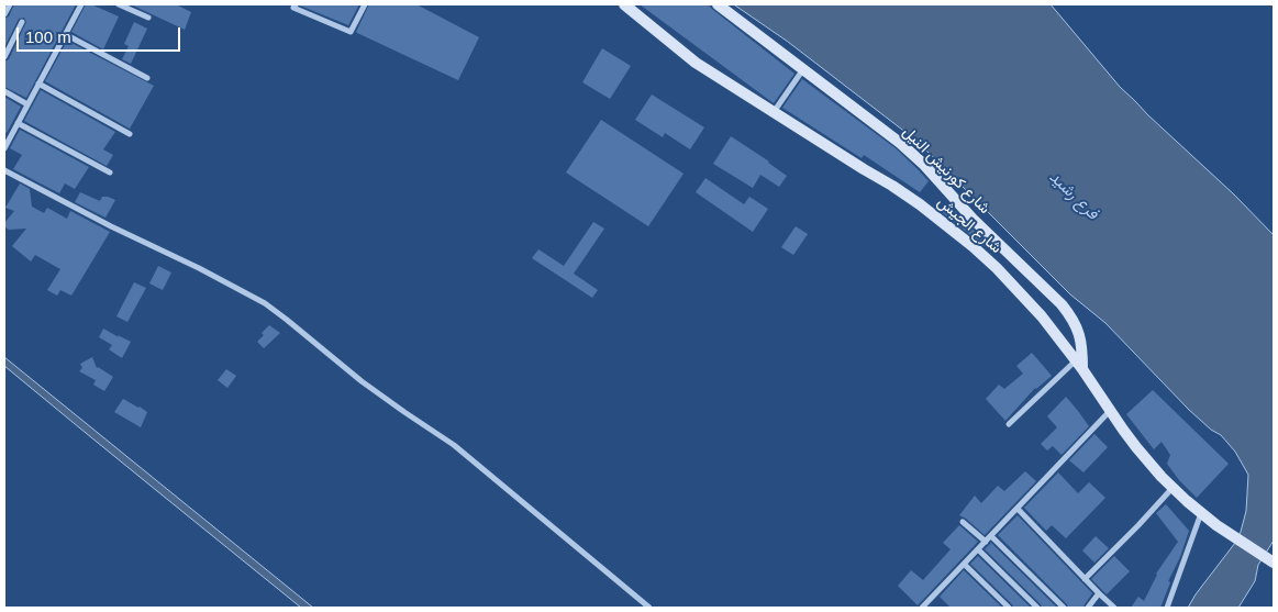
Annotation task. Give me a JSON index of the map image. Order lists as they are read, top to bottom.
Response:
{
  "streets": {
    "main road": ["شارع كورنيش النيل", "شارع الجيش"]
  },
  "crossings": [
    ["شارع كورنيش النيل", "شارع الجيش"]
  ],
  "water": ["فرع رشيد"],
  "scale_bar": "100 m"
}
